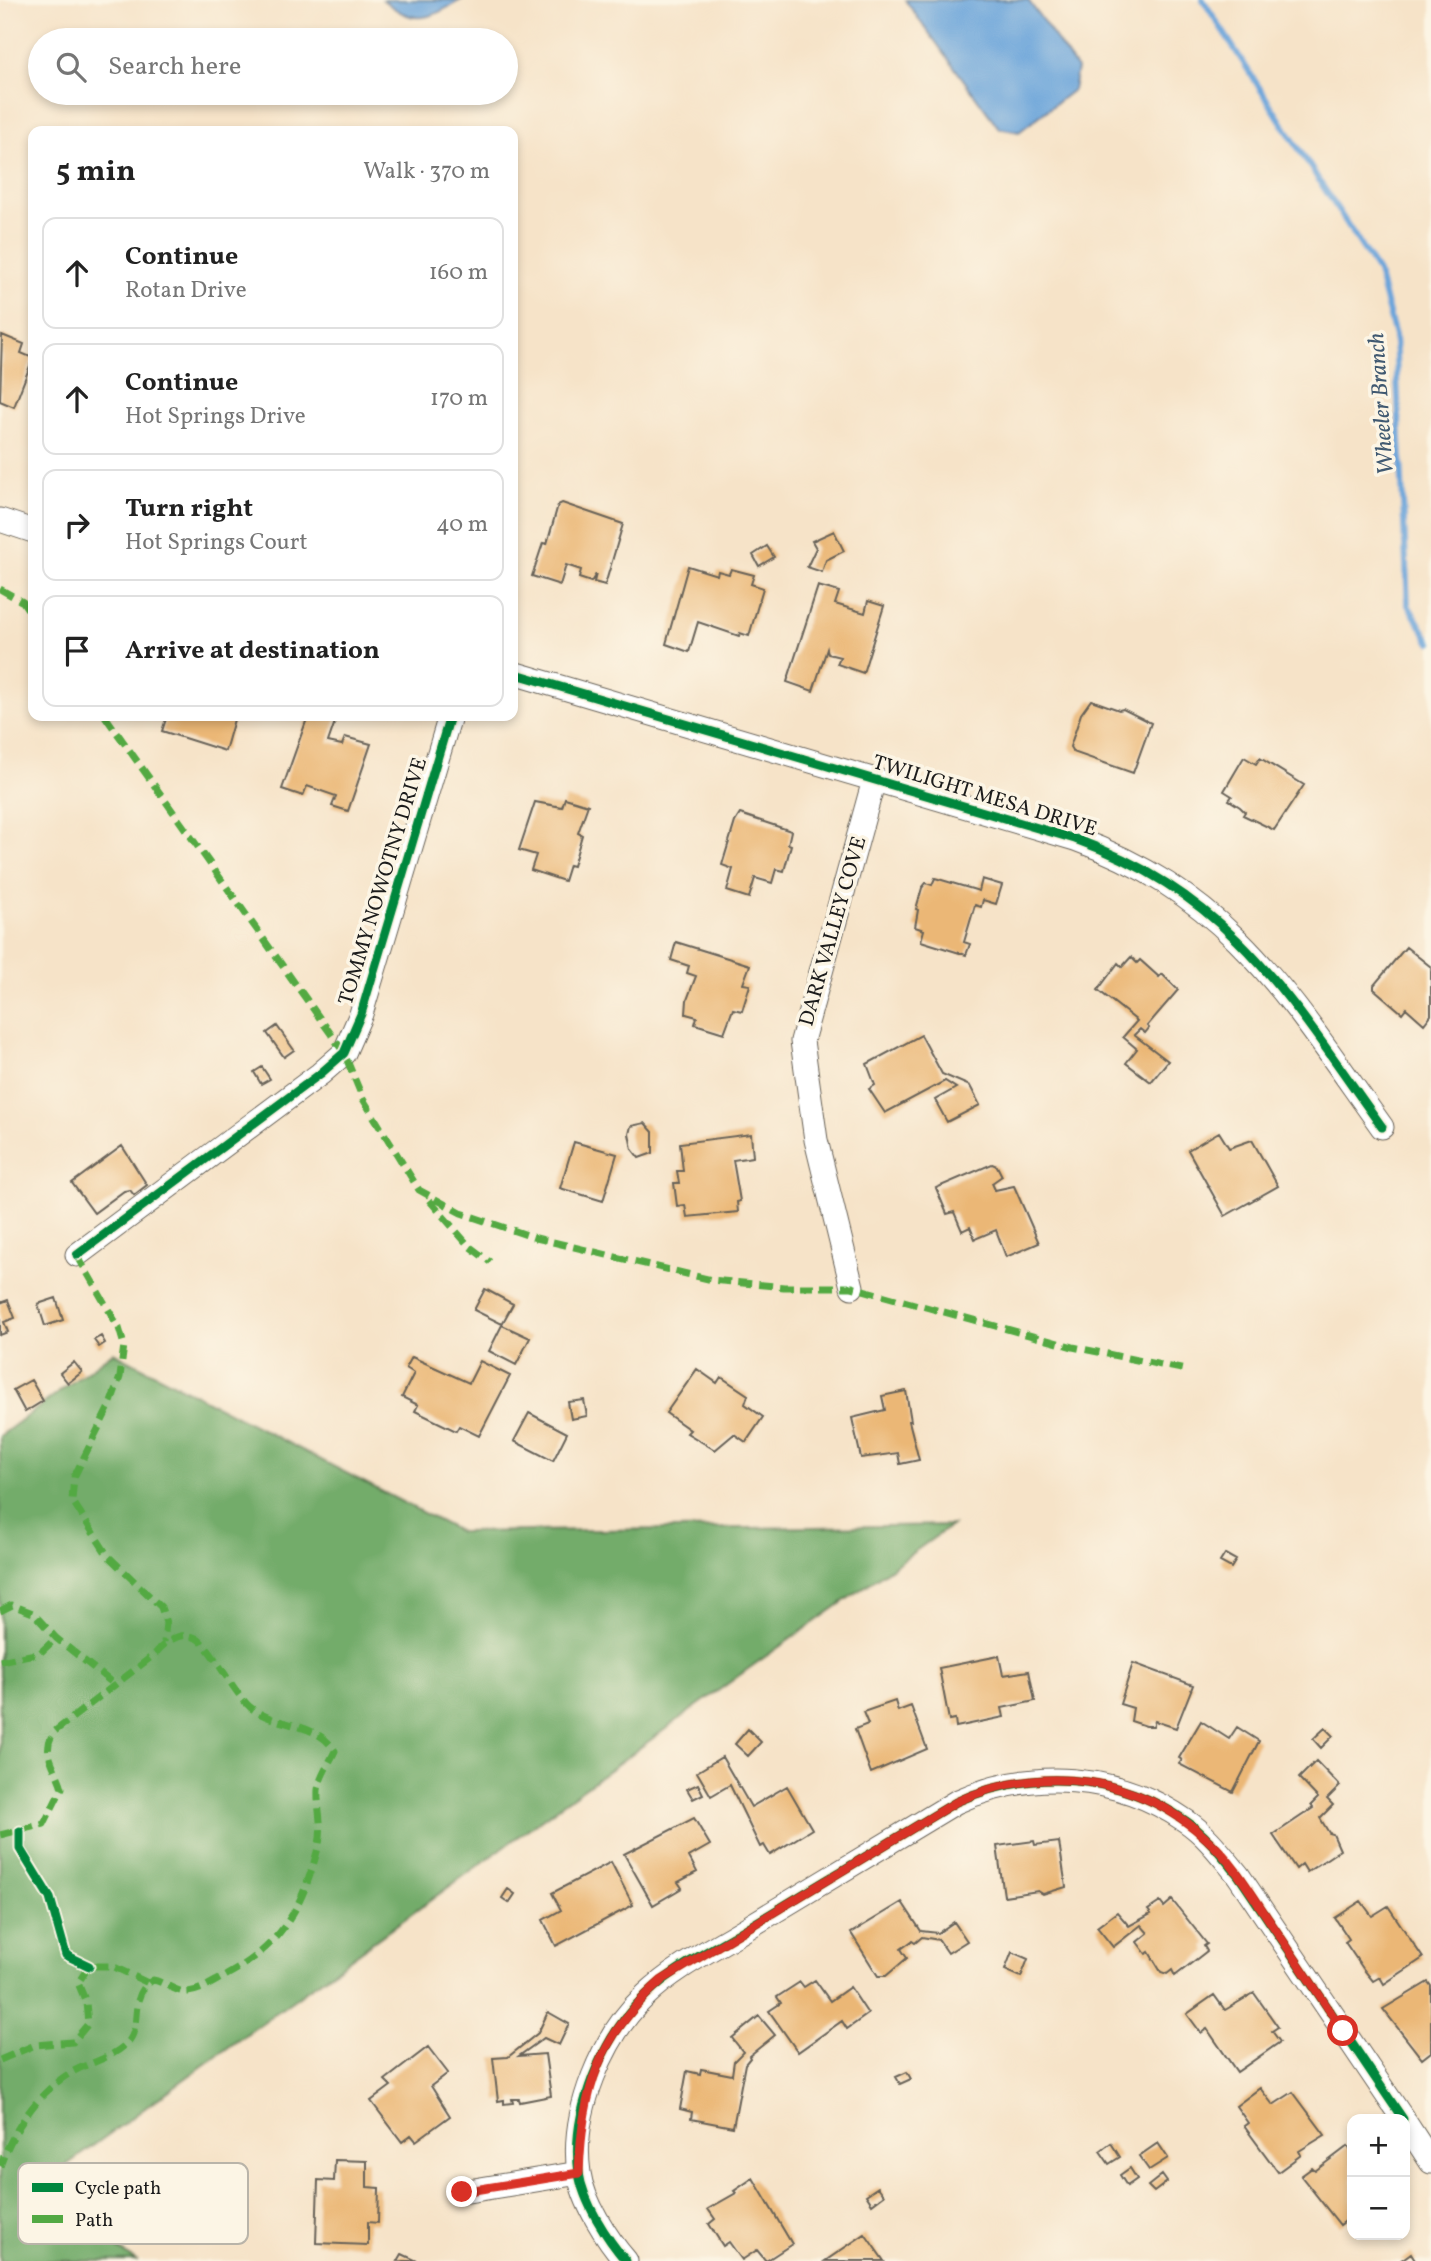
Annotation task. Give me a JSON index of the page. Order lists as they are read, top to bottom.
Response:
{
  "streets": {
    "street": ["TWILIGHT MESA DRIVE", "TOMMY NOWOTNY DRIVE", "DARK VALLEY COVE"]
  },
  "crossings": [
    ["TWILIGHT MESA DRIVE", "DARK VALLEY COVE"]
  ],
  "water": ["Wheeler Branch"],
  "legend": ["Cycle path", "Path"],
  "page": {
    "search": "Search here",
    "heading": ["5 min", "Walk · 370 m"],
    "list": [
      ["Continue", "Rotan Drive", "160 m"],
      ["Continue", "Hot Springs Drive", "170 m"],
      ["Turn right", "Hot Springs Court", "40 m"],
      "Arrive at destination"
    ],
    "map_buttons": ["+", "−"]
  }
}
